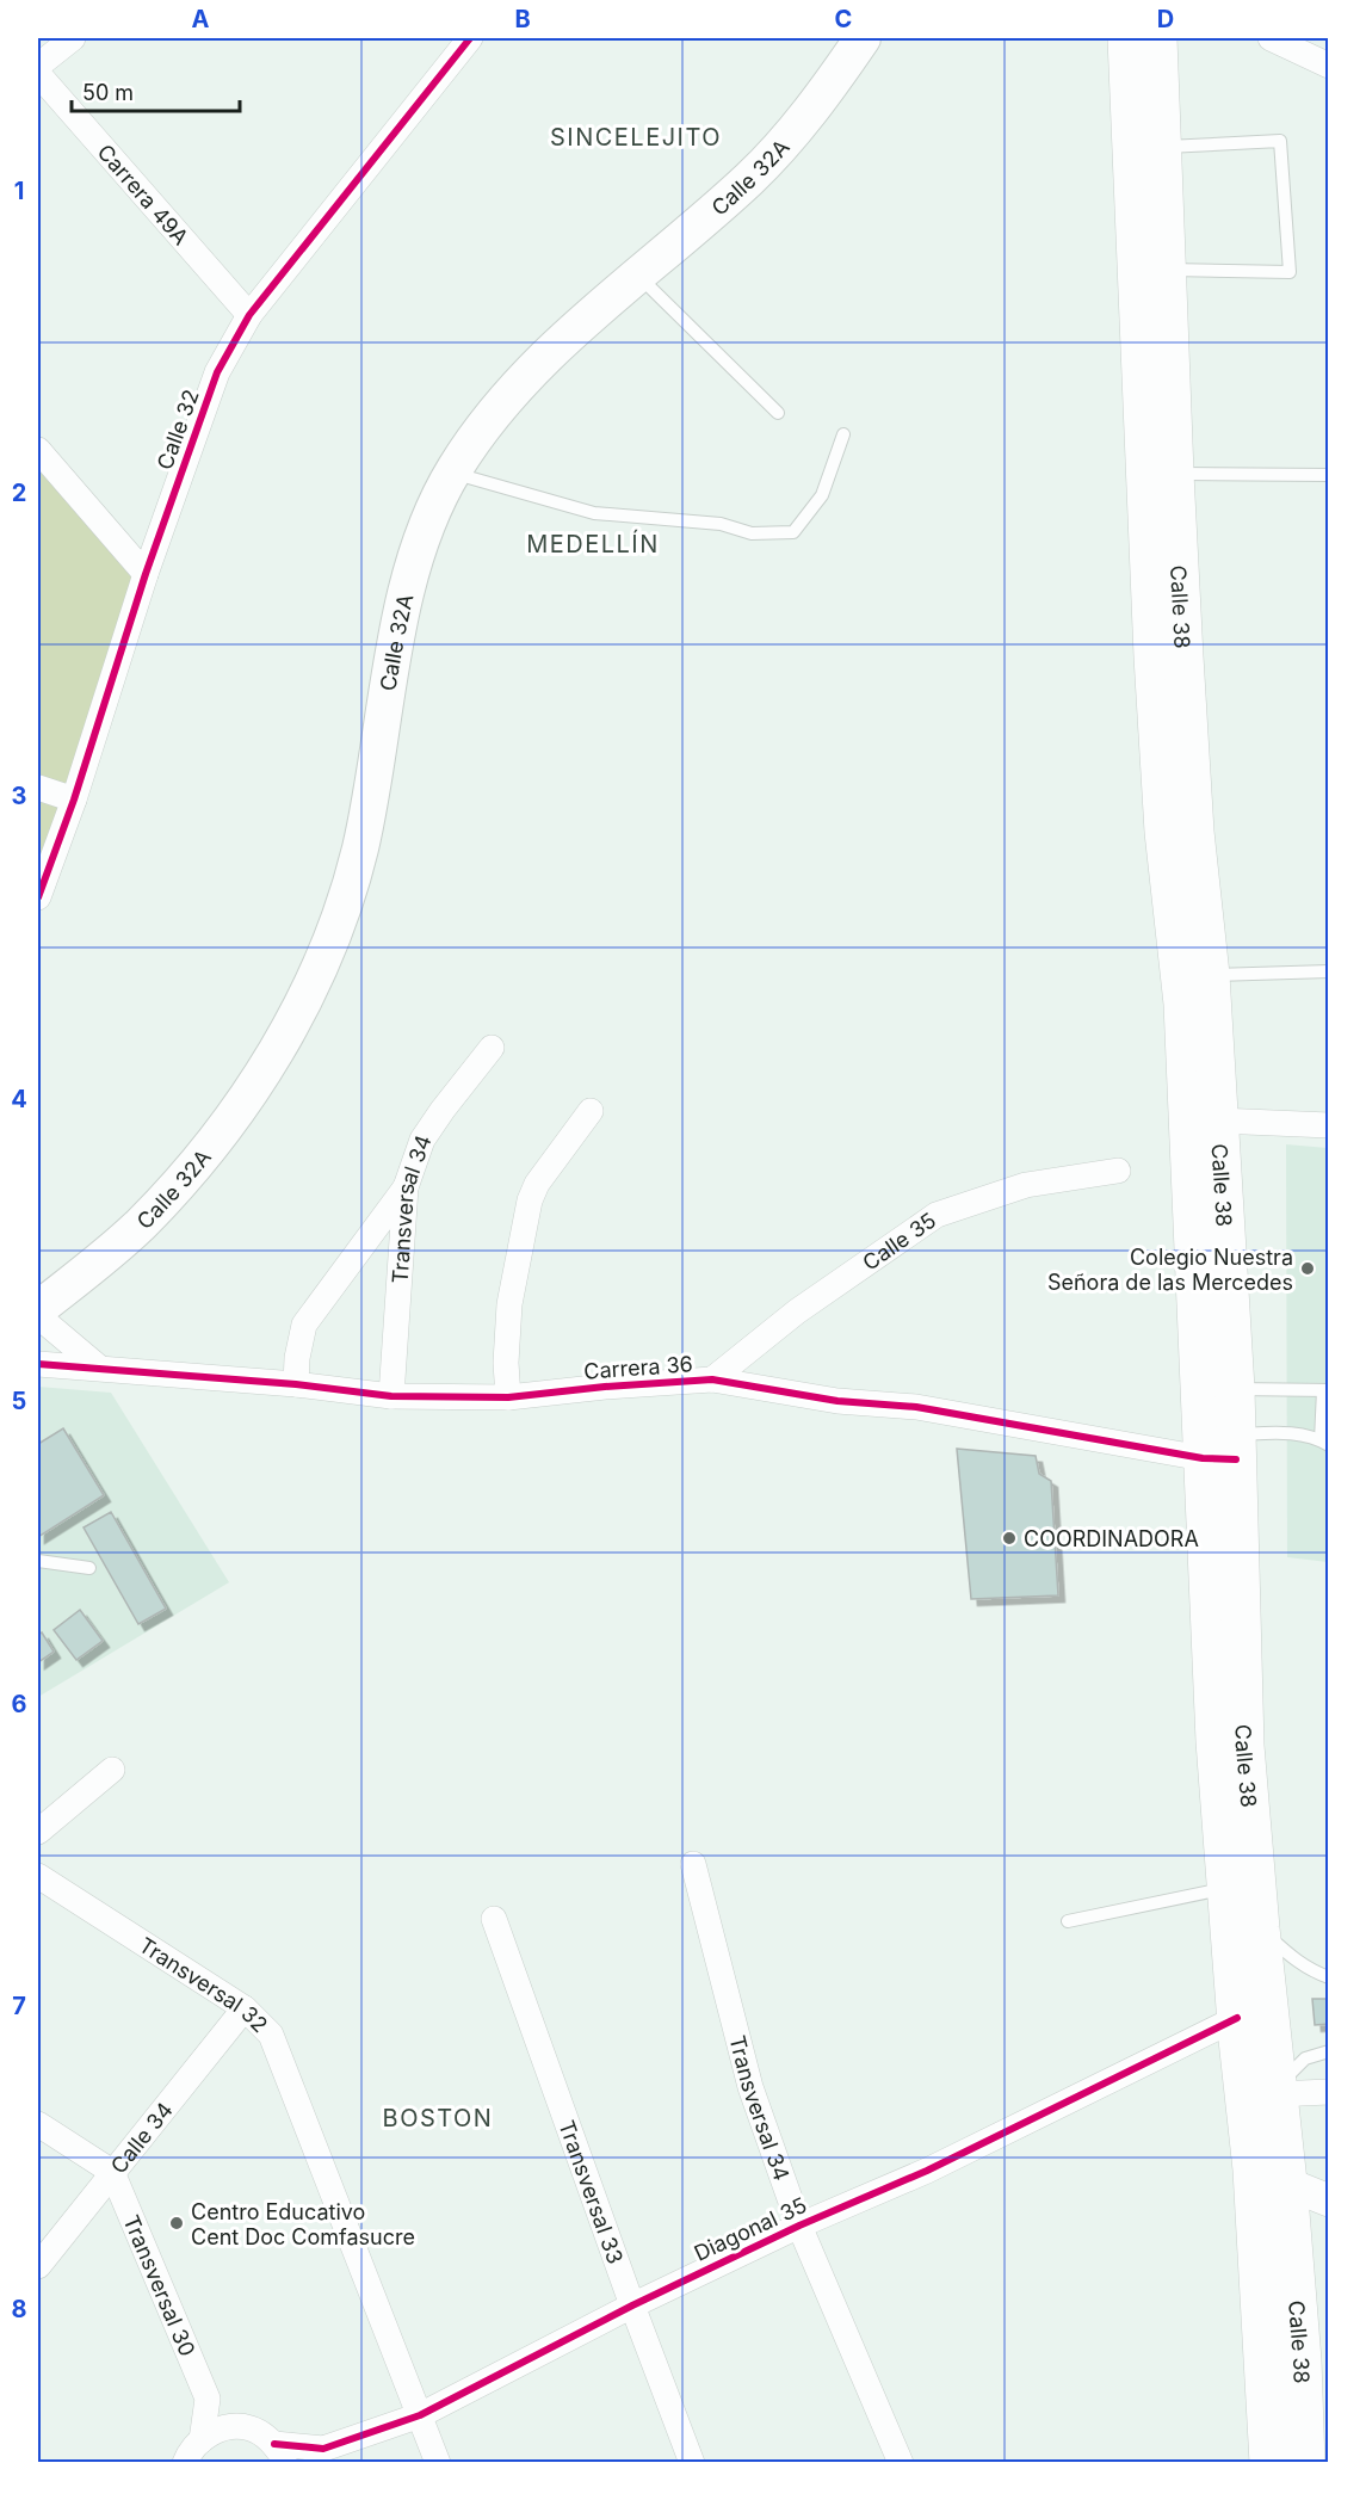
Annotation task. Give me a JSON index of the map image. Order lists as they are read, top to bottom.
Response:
{
  "streets": {
    "highway": ["Calle 38"],
    "main road": ["Calle 32A"],
    "street": [
      "Carrera 49A",
      "Calle 32",
      "Transversal 34",
      "Calle 35",
      "Carrera 36",
      "Transversal 32",
      "Calle 34",
      "Transversal 33",
      "Diagonal 35",
      "Transversal 30"
    ]
  },
  "crossings": [
    ["Carrera 49A", "Calle 32"],
    ["Calle 38", "Carrera 36"],
    ["Calle 38", "Diagonal 35"],
    ["Transversal 34", "Carrera 36"],
    ["Transversal 34", "Diagonal 35"],
    ["Calle 35", "Carrera 36"],
    ["Transversal 32", "Calle 34"],
    ["Transversal 32", "Diagonal 35"],
    ["Calle 34", "Transversal 30"],
    ["Transversal 33", "Diagonal 35"]
  ],
  "districts": ["SINCELEJITO", "MEDELLÍN", "BOSTON"],
  "places": ["Colegio Nuestra Señora de las Mercedes", "COORDINADORA", "Centro Educativo Cent Doc Comfasucre"],
  "scale_bar": "50 m",
  "grid": {
    "columns": [
      "A",
      "B",
      "C",
      "D"
    ],
    "rows": [
      "1",
      "2",
      "3",
      "4",
      "5",
      "6",
      "7",
      "8"
    ]
  }
}
